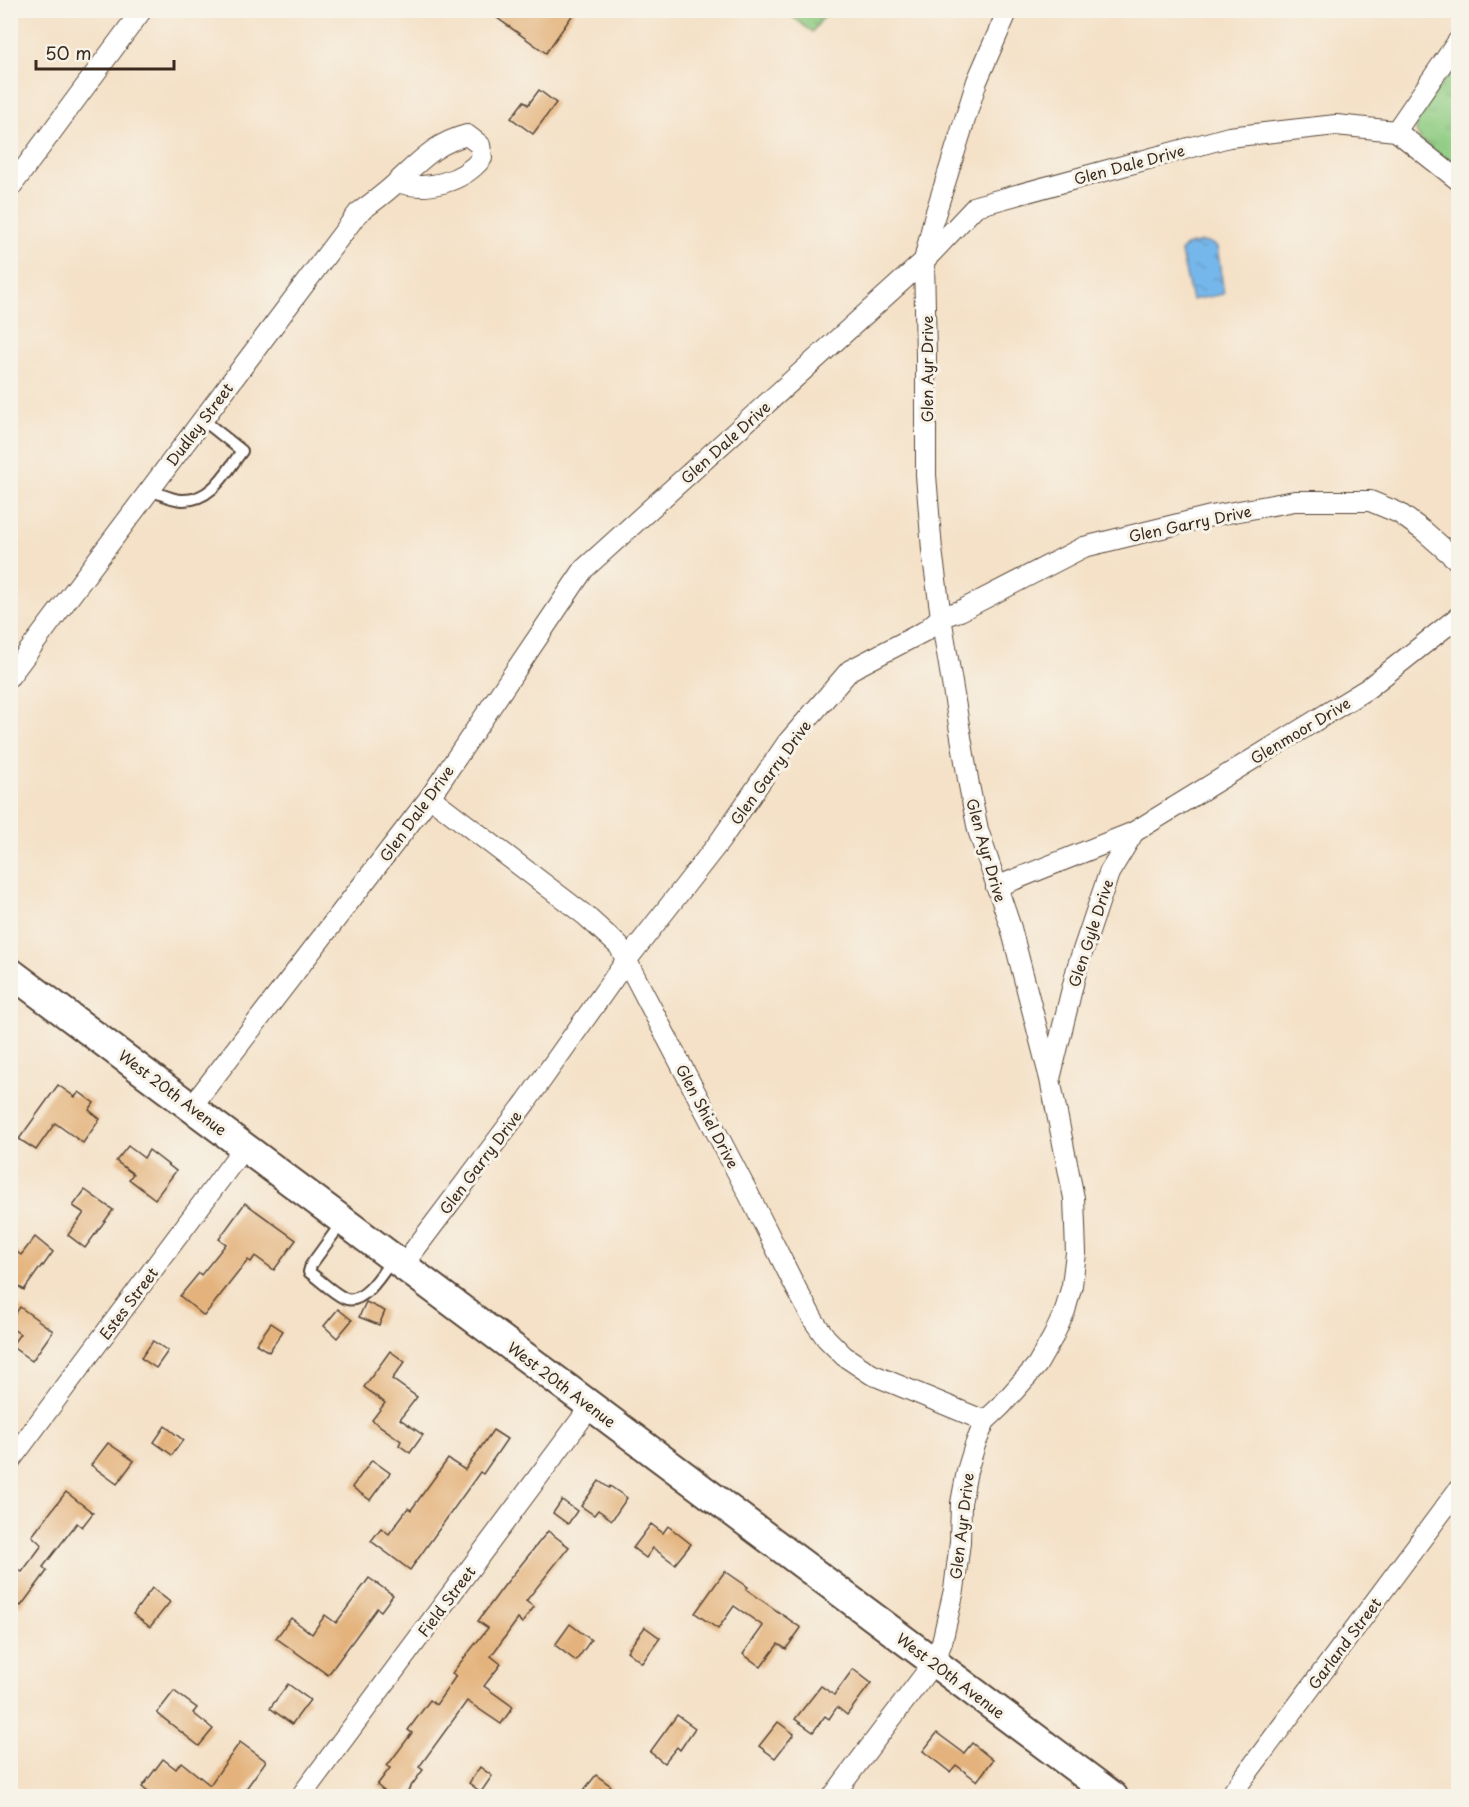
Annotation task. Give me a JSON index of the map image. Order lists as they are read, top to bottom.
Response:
{
  "streets": {
    "street": [
      "Glen Dale Drive",
      "Glen Ayr Drive",
      "Dudley Street",
      "Glen Garry Drive",
      "Glenmoor Drive",
      "Glen Gyle Drive",
      "West 20th Avenue",
      "Glen Shiel Drive",
      "Estes Street",
      "Field Street",
      "Garland Street"
    ]
  },
  "crossings": [
    ["Glen Dale Drive", "Glen Ayr Drive"],
    ["Glen Dale Drive", "West 20th Avenue"],
    ["Glen Dale Drive", "Glen Shiel Drive"],
    ["Glen Ayr Drive", "Glen Garry Drive"],
    ["Glen Ayr Drive", "Glen Gyle Drive"],
    ["Glen Ayr Drive", "West 20th Avenue"],
    ["Glen Ayr Drive", "Glen Shiel Drive"],
    ["Glen Garry Drive", "West 20th Avenue"],
    ["Glen Garry Drive", "Glen Shiel Drive"],
    ["Glenmoor Drive", "Glen Gyle Drive"],
    ["West 20th Avenue", "Estes Street"],
    ["West 20th Avenue", "Field Street"]
  ],
  "scale_bar": "50 m"
}
